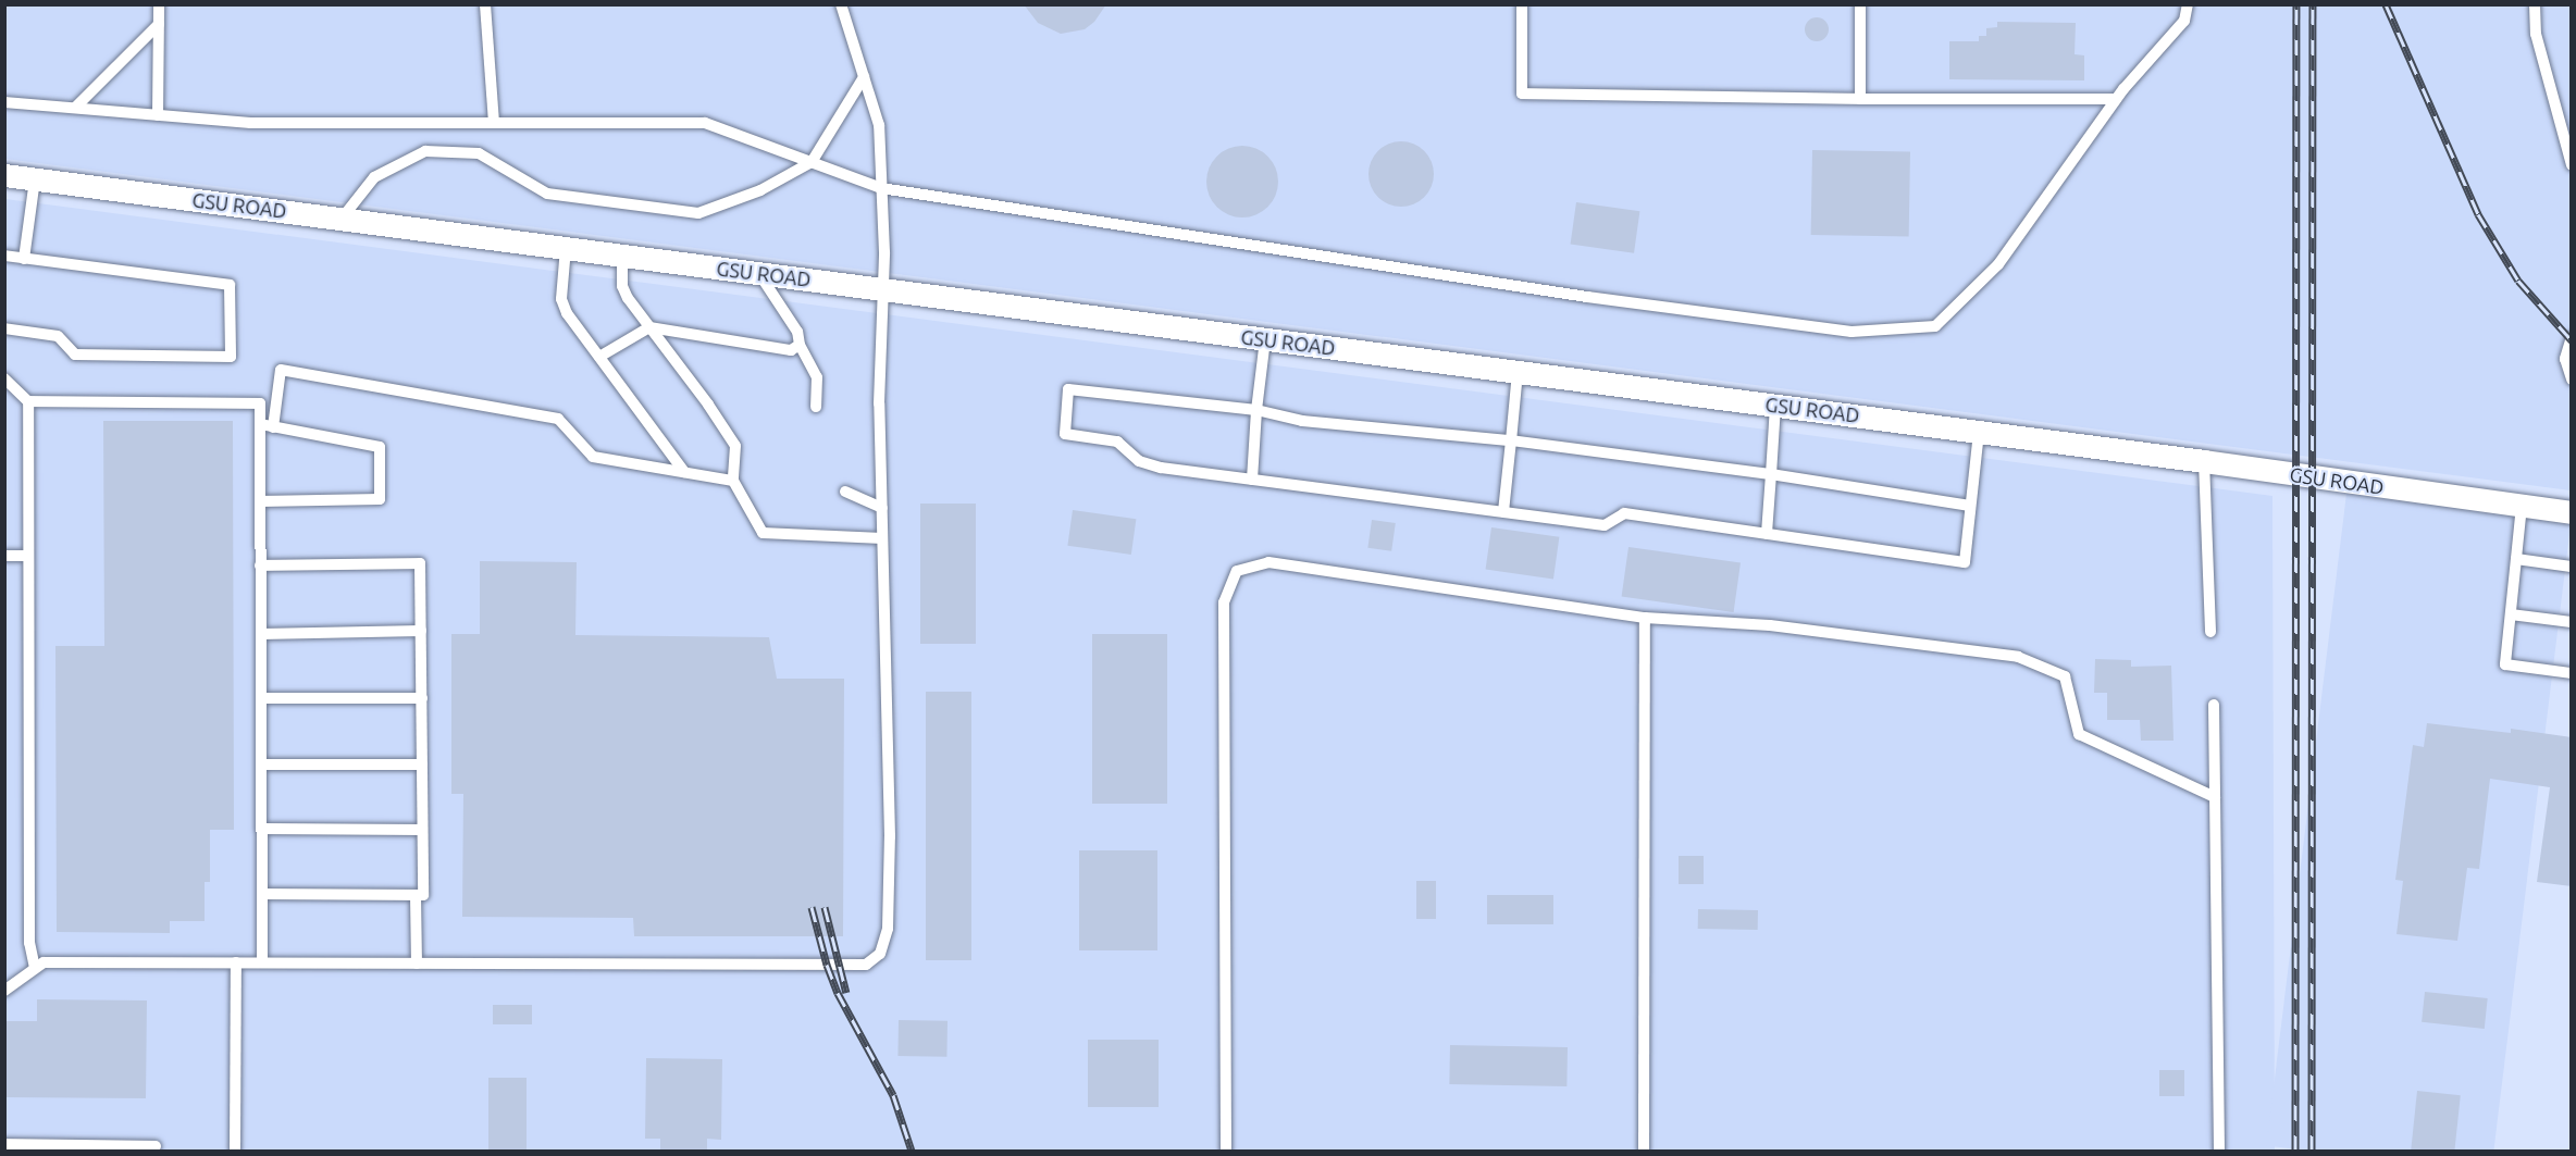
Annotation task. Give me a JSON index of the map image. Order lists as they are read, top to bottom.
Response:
{
  "streets": {
    "street": ["GSU ROAD"]
  }
}
